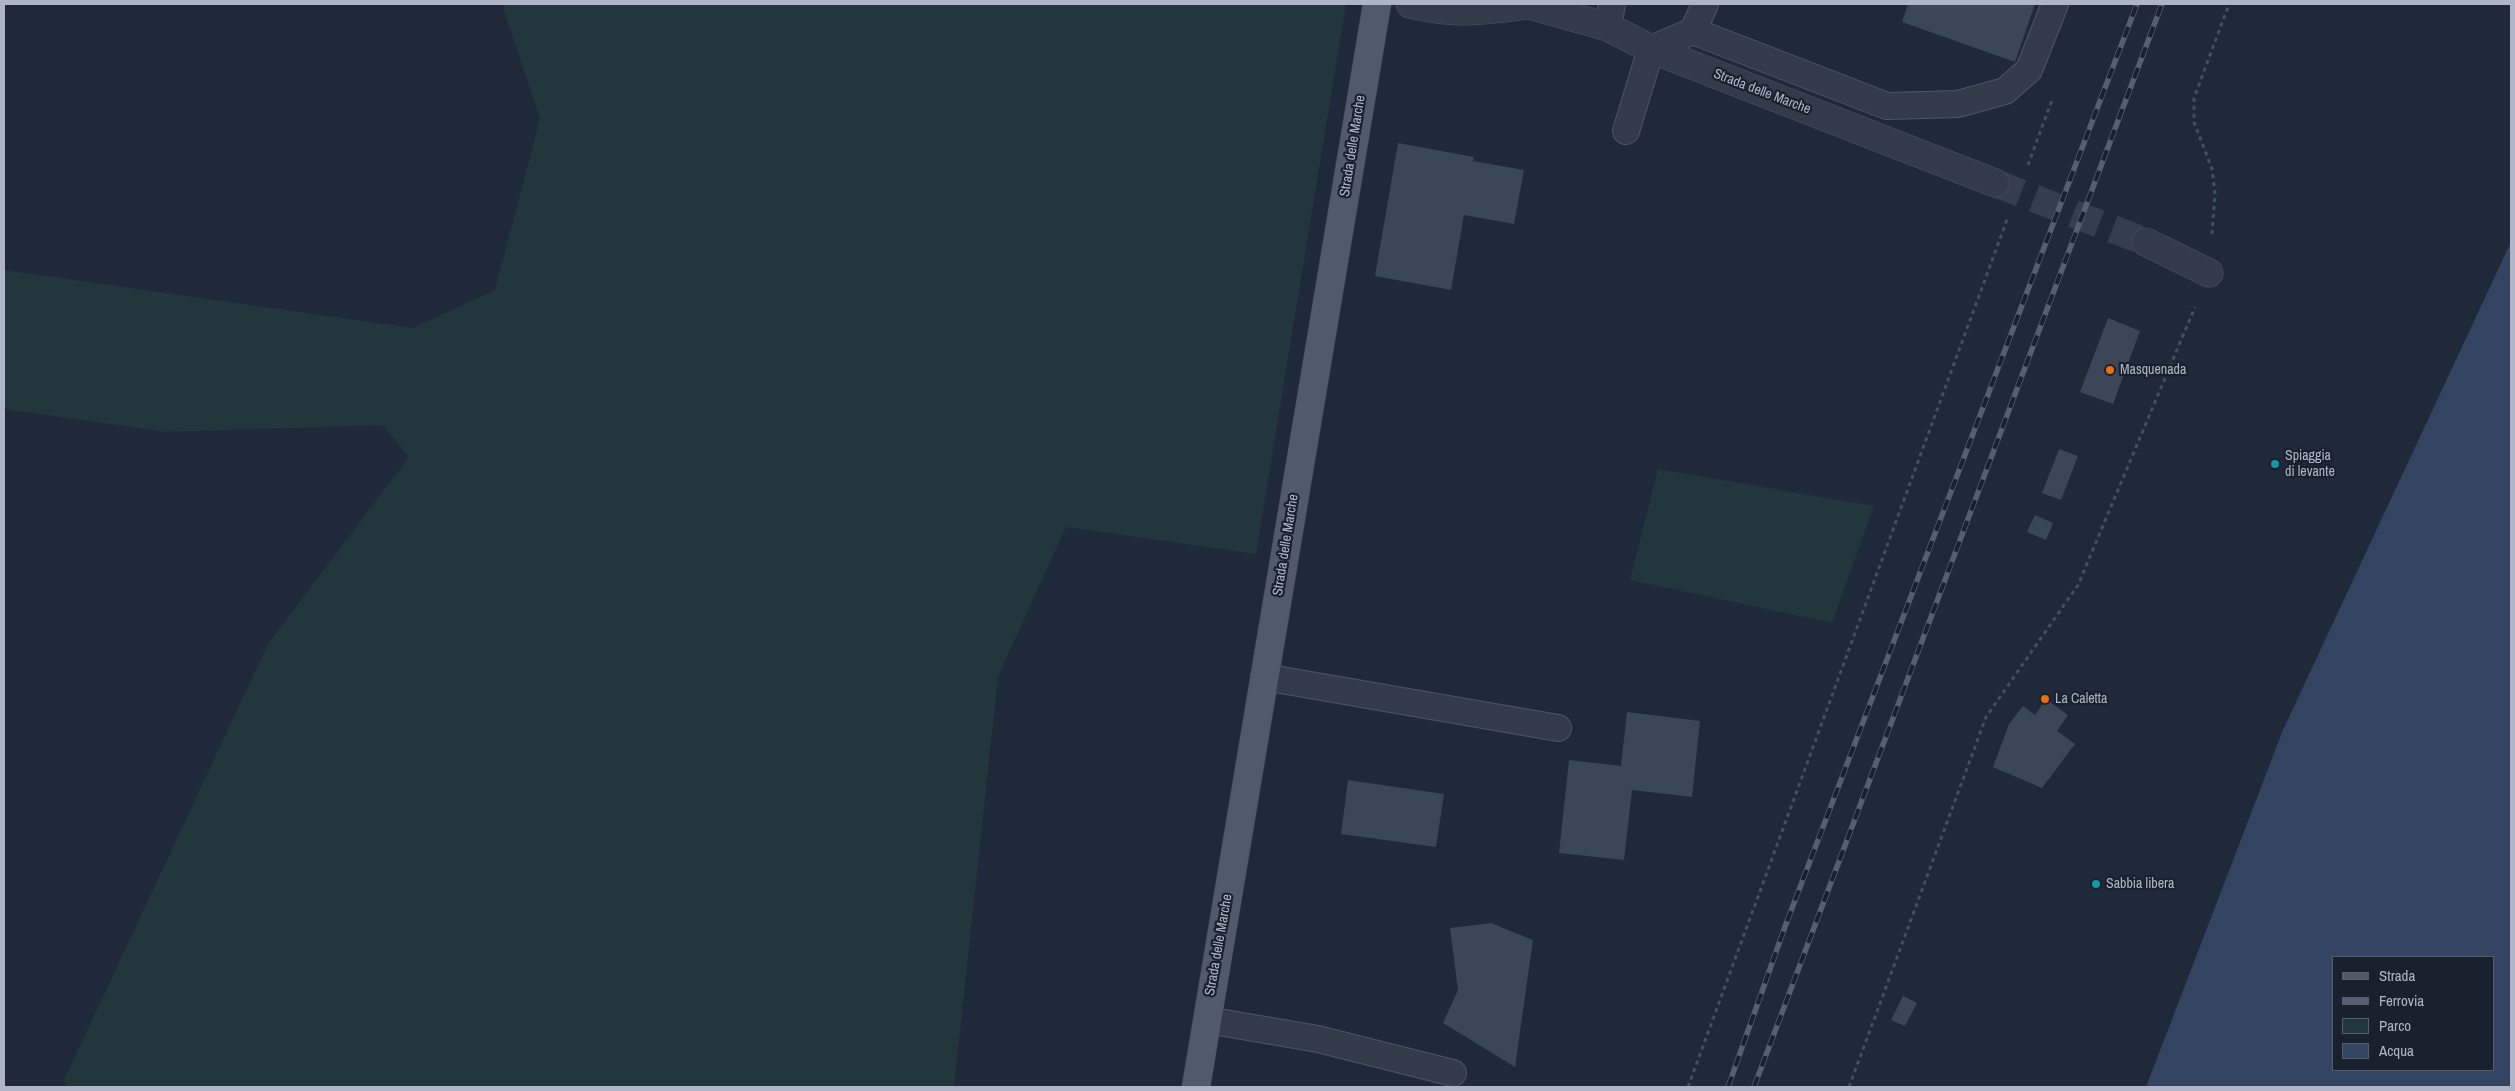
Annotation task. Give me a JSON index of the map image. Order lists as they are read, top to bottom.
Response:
{
  "streets": {
    "main road": ["Strada delle Marche"]
  },
  "places": [
    "Masquenada",
    "Spiaggia di levante",
    "La Caletta",
    "Sabbia libera"
  ],
  "legend": [
    "Strada",
    "Ferrovia",
    "Parco",
    "Acqua"
  ]
}
